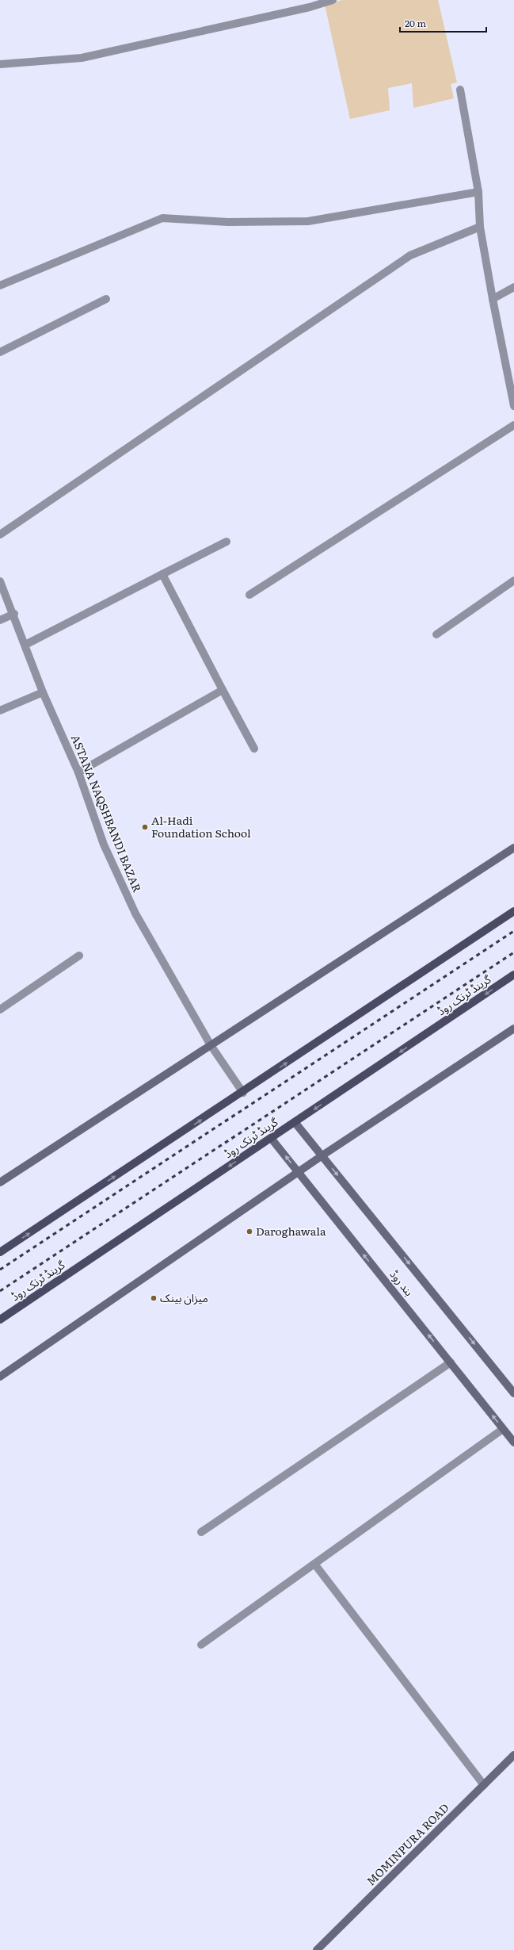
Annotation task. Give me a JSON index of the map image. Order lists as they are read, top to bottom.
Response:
{
  "streets": {
    "main road": ["گرینڈ ٹرنک روڈ"],
    "street": ["ASTANA NAQSHBANDI BAZAR", "بند روڈ", "MOMINPURA ROAD"]
  },
  "crossings": [
    ["گرینڈ ٹرنک روڈ", "بند روڈ"]
  ],
  "places": ["Al-Hadi Foundation School", "Daroghawala", "میزان بینک"],
  "scale_bar": "20 m"
}
